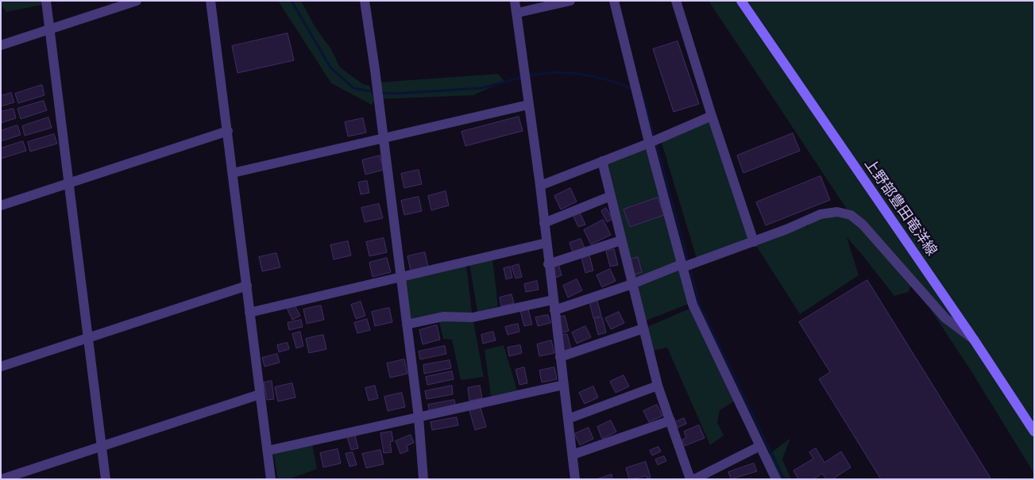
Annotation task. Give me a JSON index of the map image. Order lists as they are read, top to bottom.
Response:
{
  "streets": {
    "main road": ["上野部豊田竜洋線"]
  }
}
